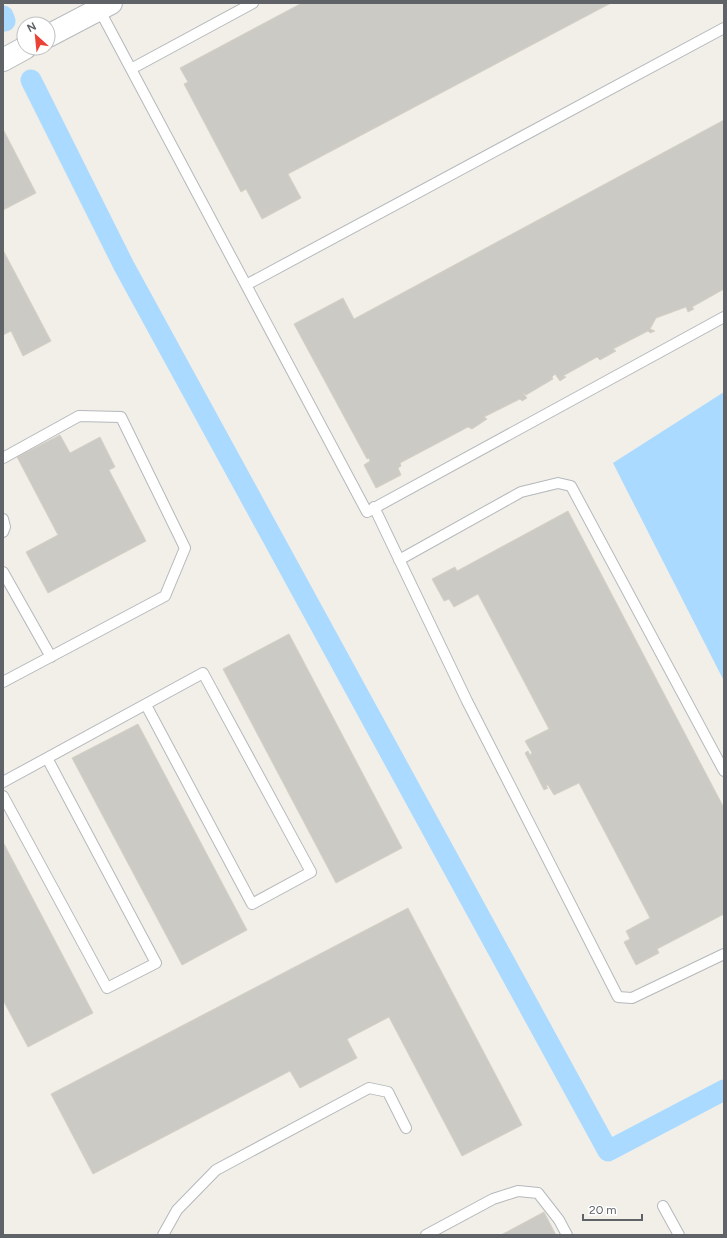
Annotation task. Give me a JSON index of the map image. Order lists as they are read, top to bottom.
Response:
{
  "scale_bar": "20 m",
  "north": "top left"
}
